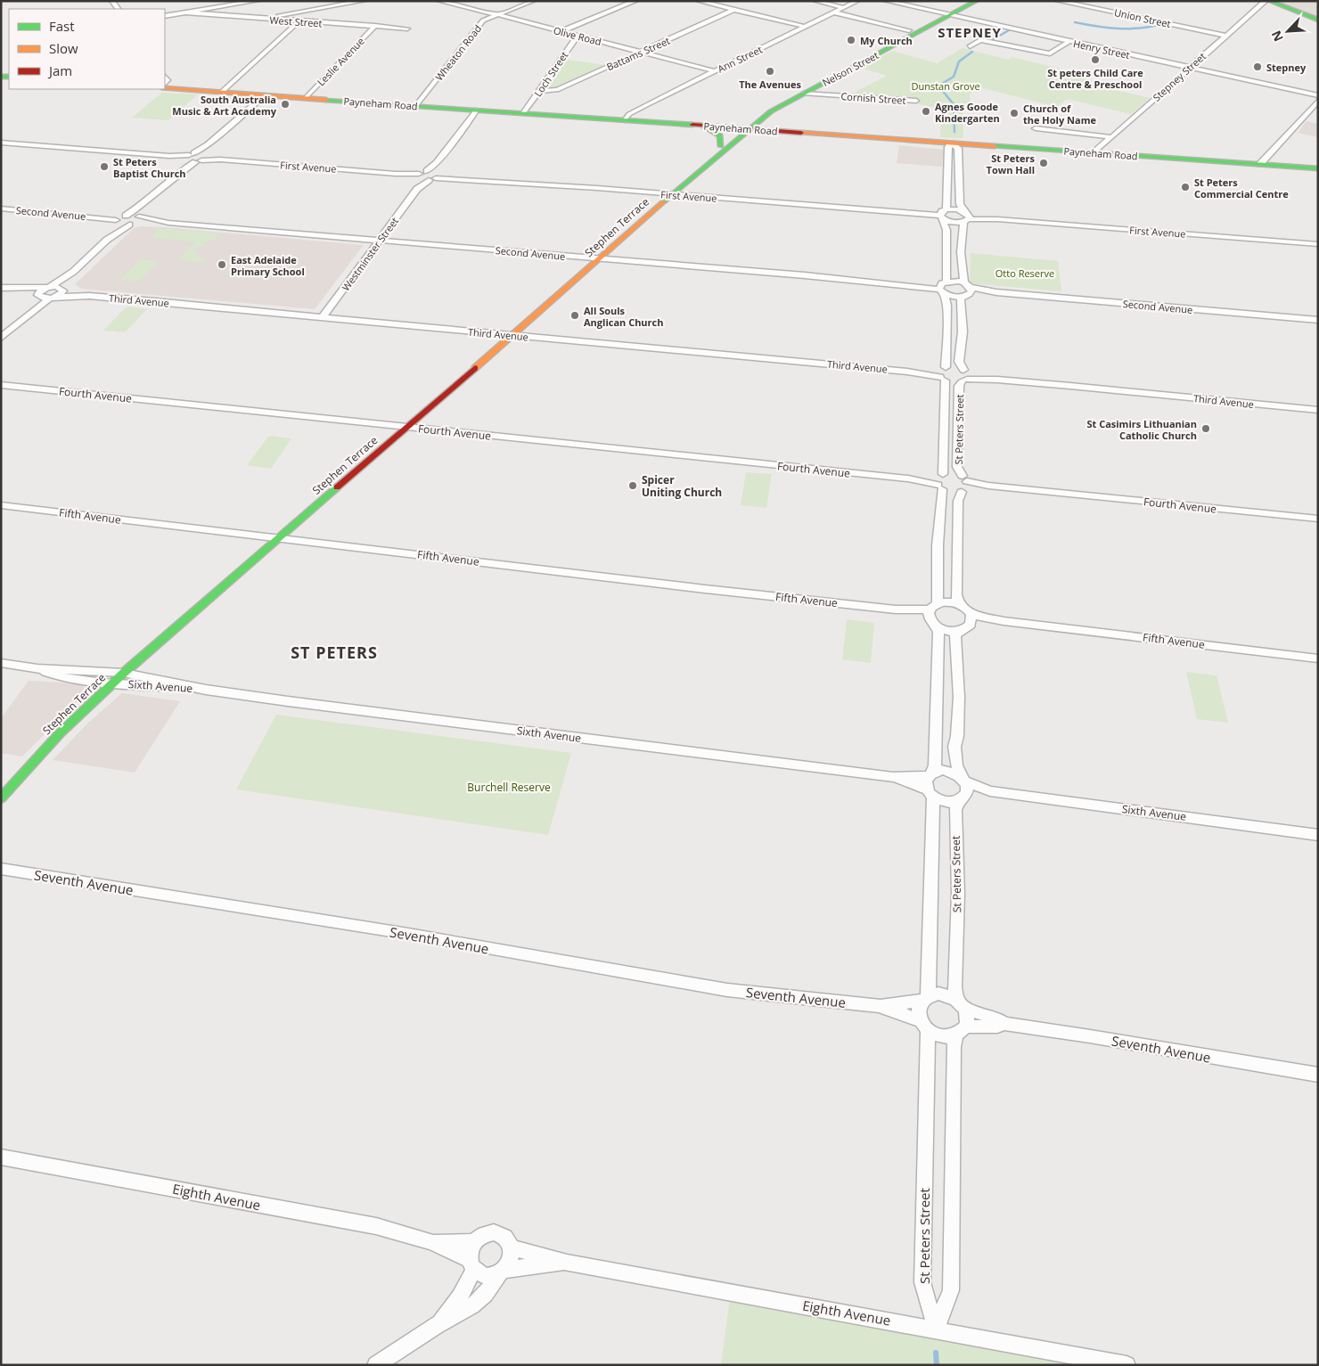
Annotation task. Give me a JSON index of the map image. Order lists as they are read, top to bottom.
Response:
{
  "streets": {
    "main road": ["Nelson Street", "Payneham Road", "Stephen Terrace"],
    "street": [
      "Union Street",
      "West Street",
      "Olive Road",
      "Henry Street",
      "Wheaton Road",
      "Battams Street",
      "Ann Street",
      "Leslie Avenue",
      "Loch Street",
      "Stepney Street",
      "Cornish Street",
      "First Avenue",
      "Second Avenue",
      "Westminster Street",
      "Third Avenue",
      "Fourth Avenue",
      "St Peters Street",
      "Fifth Avenue",
      "Sixth Avenue",
      "Seventh Avenue",
      "Eighth Avenue"
    ]
  },
  "crossings": [
    ["Union Street", "Stepney Street"],
    ["West Street", "Leslie Avenue"],
    ["Olive Road", "Wheaton Road"],
    ["Olive Road", "Battams Street"],
    ["Olive Road", "Ann Street"],
    ["Olive Road", "Loch Street"],
    ["Henry Street", "Nelson Street"],
    ["Henry Street", "Stepney Street"],
    ["Wheaton Road", "Payneham Road"],
    ["Battams Street", "Loch Street"],
    ["Ann Street", "Payneham Road"],
    ["Leslie Avenue", "Payneham Road"],
    ["Nelson Street", "Cornish Street"],
    ["Nelson Street", "Payneham Road"],
    ["Nelson Street", "Stephen Terrace"],
    ["Loch Street", "Payneham Road"],
    ["Stepney Street", "Payneham Road"],
    ["Payneham Road", "Stephen Terrace"],
    ["Payneham Road", "St Peters Street"],
    ["First Avenue", "Stephen Terrace"],
    ["First Avenue", "Westminster Street"],
    ["First Avenue", "St Peters Street"],
    ["Second Avenue", "Stephen Terrace"],
    ["Second Avenue", "Westminster Street"],
    ["Second Avenue", "St Peters Street"],
    ["Stephen Terrace", "Third Avenue"],
    ["Stephen Terrace", "Fourth Avenue"],
    ["Stephen Terrace", "Fifth Avenue"],
    ["Stephen Terrace", "Sixth Avenue"],
    ["Westminster Street", "Third Avenue"],
    ["Third Avenue", "St Peters Street"],
    ["Fourth Avenue", "St Peters Street"],
    ["St Peters Street", "Fifth Avenue"],
    ["St Peters Street", "Sixth Avenue"],
    ["St Peters Street", "Seventh Avenue"],
    ["St Peters Street", "Eighth Avenue"]
  ],
  "districts": ["STEPNEY", "ST PETERS"],
  "parks": ["Dunstan Grove", "Otto Reserve", "Burchell Reserve"],
  "places": [
    "My Church",
    "St peters Child Care Centre & Preschool",
    "Stepney",
    "The Avenues",
    "South Australia Music & Art Academy",
    "Agnes Goode Kindergarten",
    "Church of the Holy Name",
    "St Peters Town Hall",
    "St Peters Baptist Church",
    "St Peters Commercial Centre",
    "East Adelaide Primary School",
    "All Souls Anglican Church",
    "St Casimirs Lithuanian Catholic Church",
    "Spicer Uniting Church"
  ],
  "legend": ["Fast", "Slow", "Jam"],
  "north": "bottom left"
}
